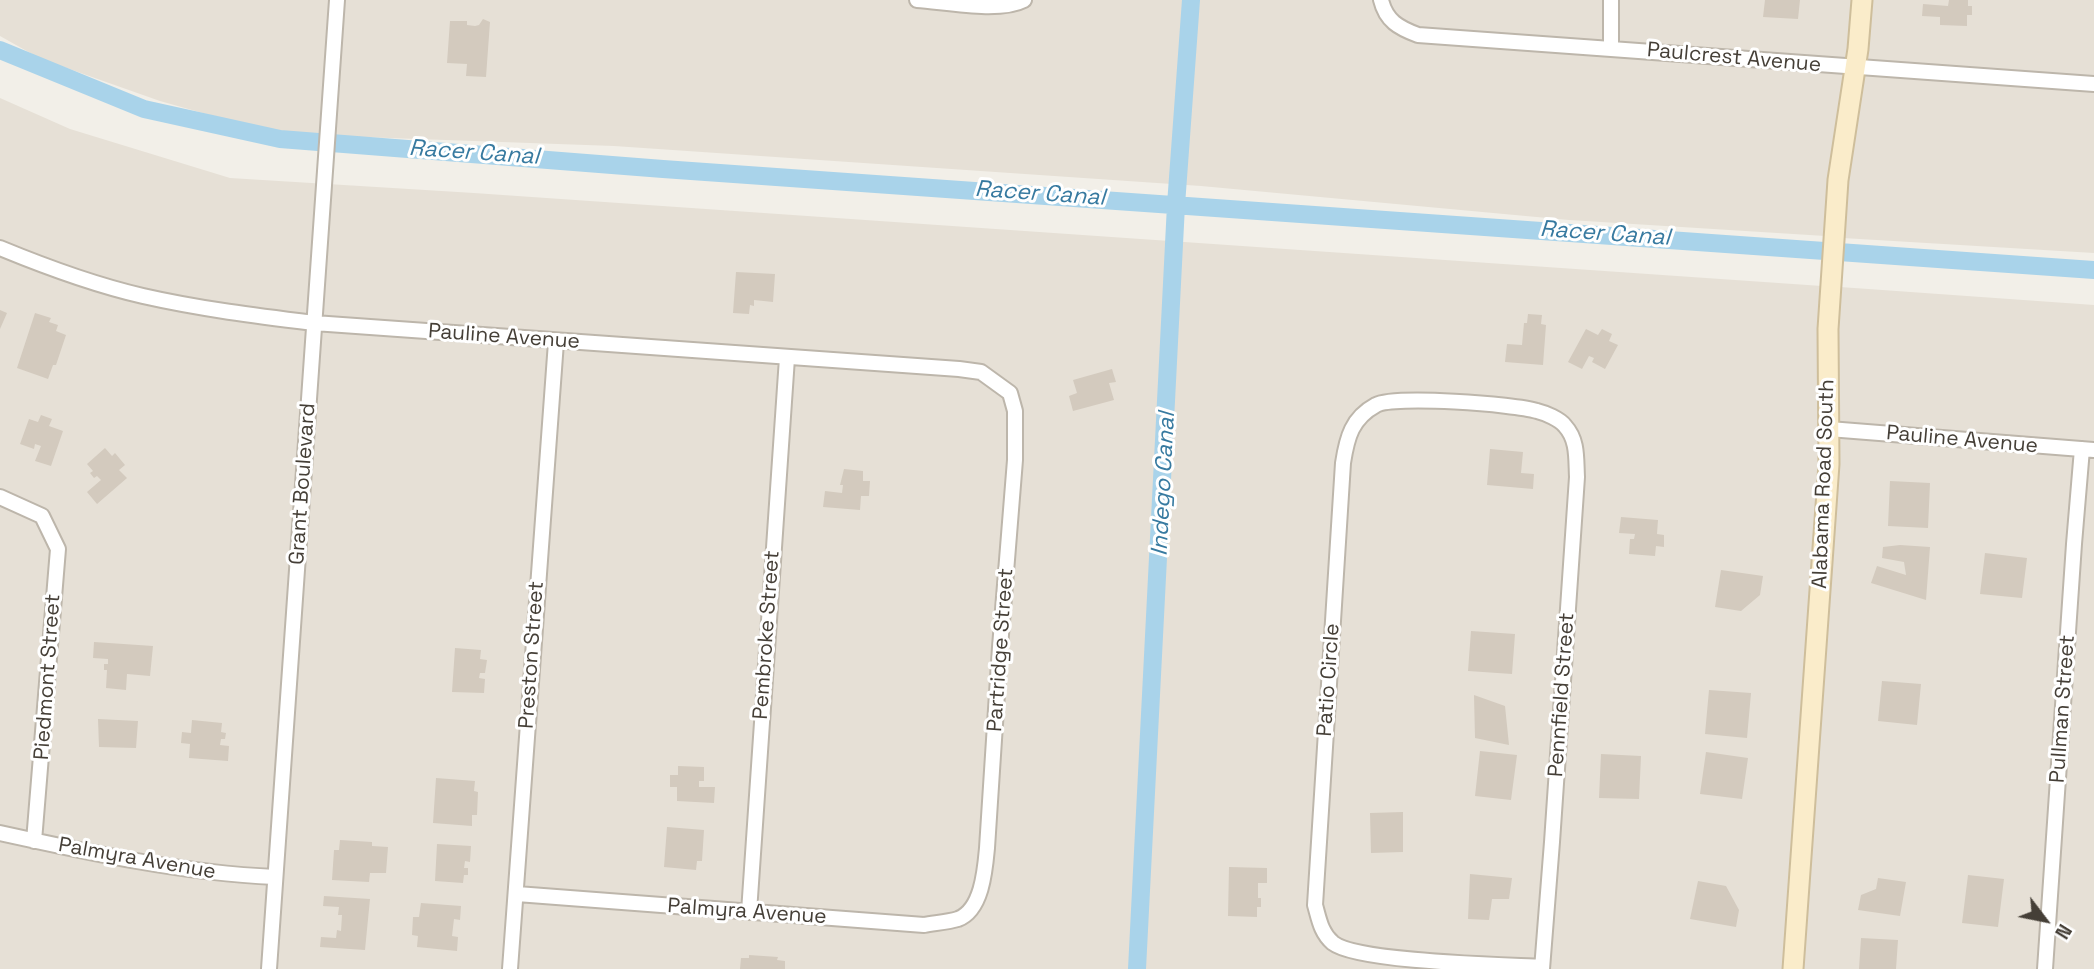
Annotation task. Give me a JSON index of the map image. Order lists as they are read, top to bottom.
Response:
{
  "streets": {
    "street": [
      "Paulcrest Avenue",
      "Pauline Avenue",
      "Grant Boulevard",
      "Alabama Road South",
      "Pembroke Street",
      "Partridge Street",
      "Preston Street",
      "Piedmont Street",
      "Patio Circle",
      "Pennfield Street",
      "Pullman Street",
      "Palmyra Avenue"
    ]
  },
  "crossings": [
    ["Paulcrest Avenue", "Alabama Road South"],
    ["Pauline Avenue", "Grant Boulevard"],
    ["Pauline Avenue", "Alabama Road South"],
    ["Pauline Avenue", "Pembroke Street"],
    ["Pauline Avenue", "Partridge Street"],
    ["Pauline Avenue", "Preston Street"],
    ["Pauline Avenue", "Pullman Street"],
    ["Grant Boulevard", "Palmyra Avenue"],
    ["Pembroke Street", "Palmyra Avenue"],
    ["Partridge Street", "Palmyra Avenue"],
    ["Preston Street", "Palmyra Avenue"],
    ["Piedmont Street", "Palmyra Avenue"],
    ["Patio Circle", "Pennfield Street"]
  ],
  "water": ["Racer Canal", "Indego Canal"],
  "north": "bottom right"
}
